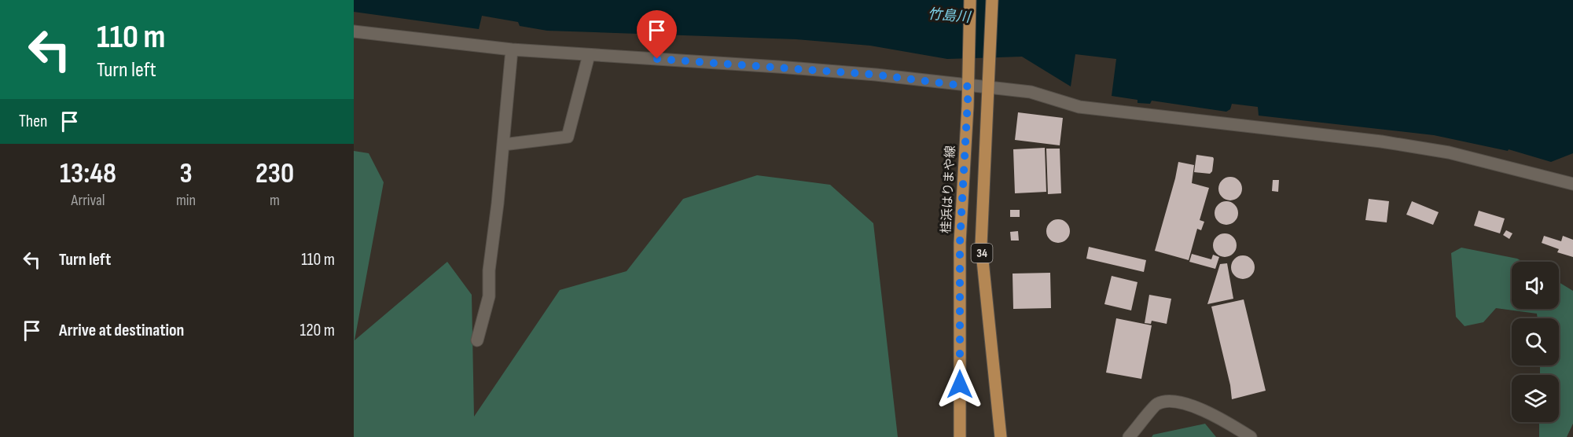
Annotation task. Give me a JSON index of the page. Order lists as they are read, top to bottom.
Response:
{
  "streets": {
    "main road": ["桂浜はりまや線", "34"]
  },
  "water": ["竹島川"],
  "page": {
    "turn": ["110 m", "Turn left"],
    "then": "Then",
    "eta": [
      "13:48",
      "Arrival",
      "3",
      "min",
      "230",
      "m"
    ],
    "list": [
      {
        "name": "Turn left",
        "value": "110 m"
      },
      {
        "name": "Arrive at destination",
        "value": "120 m"
      }
    ]
  }
}
